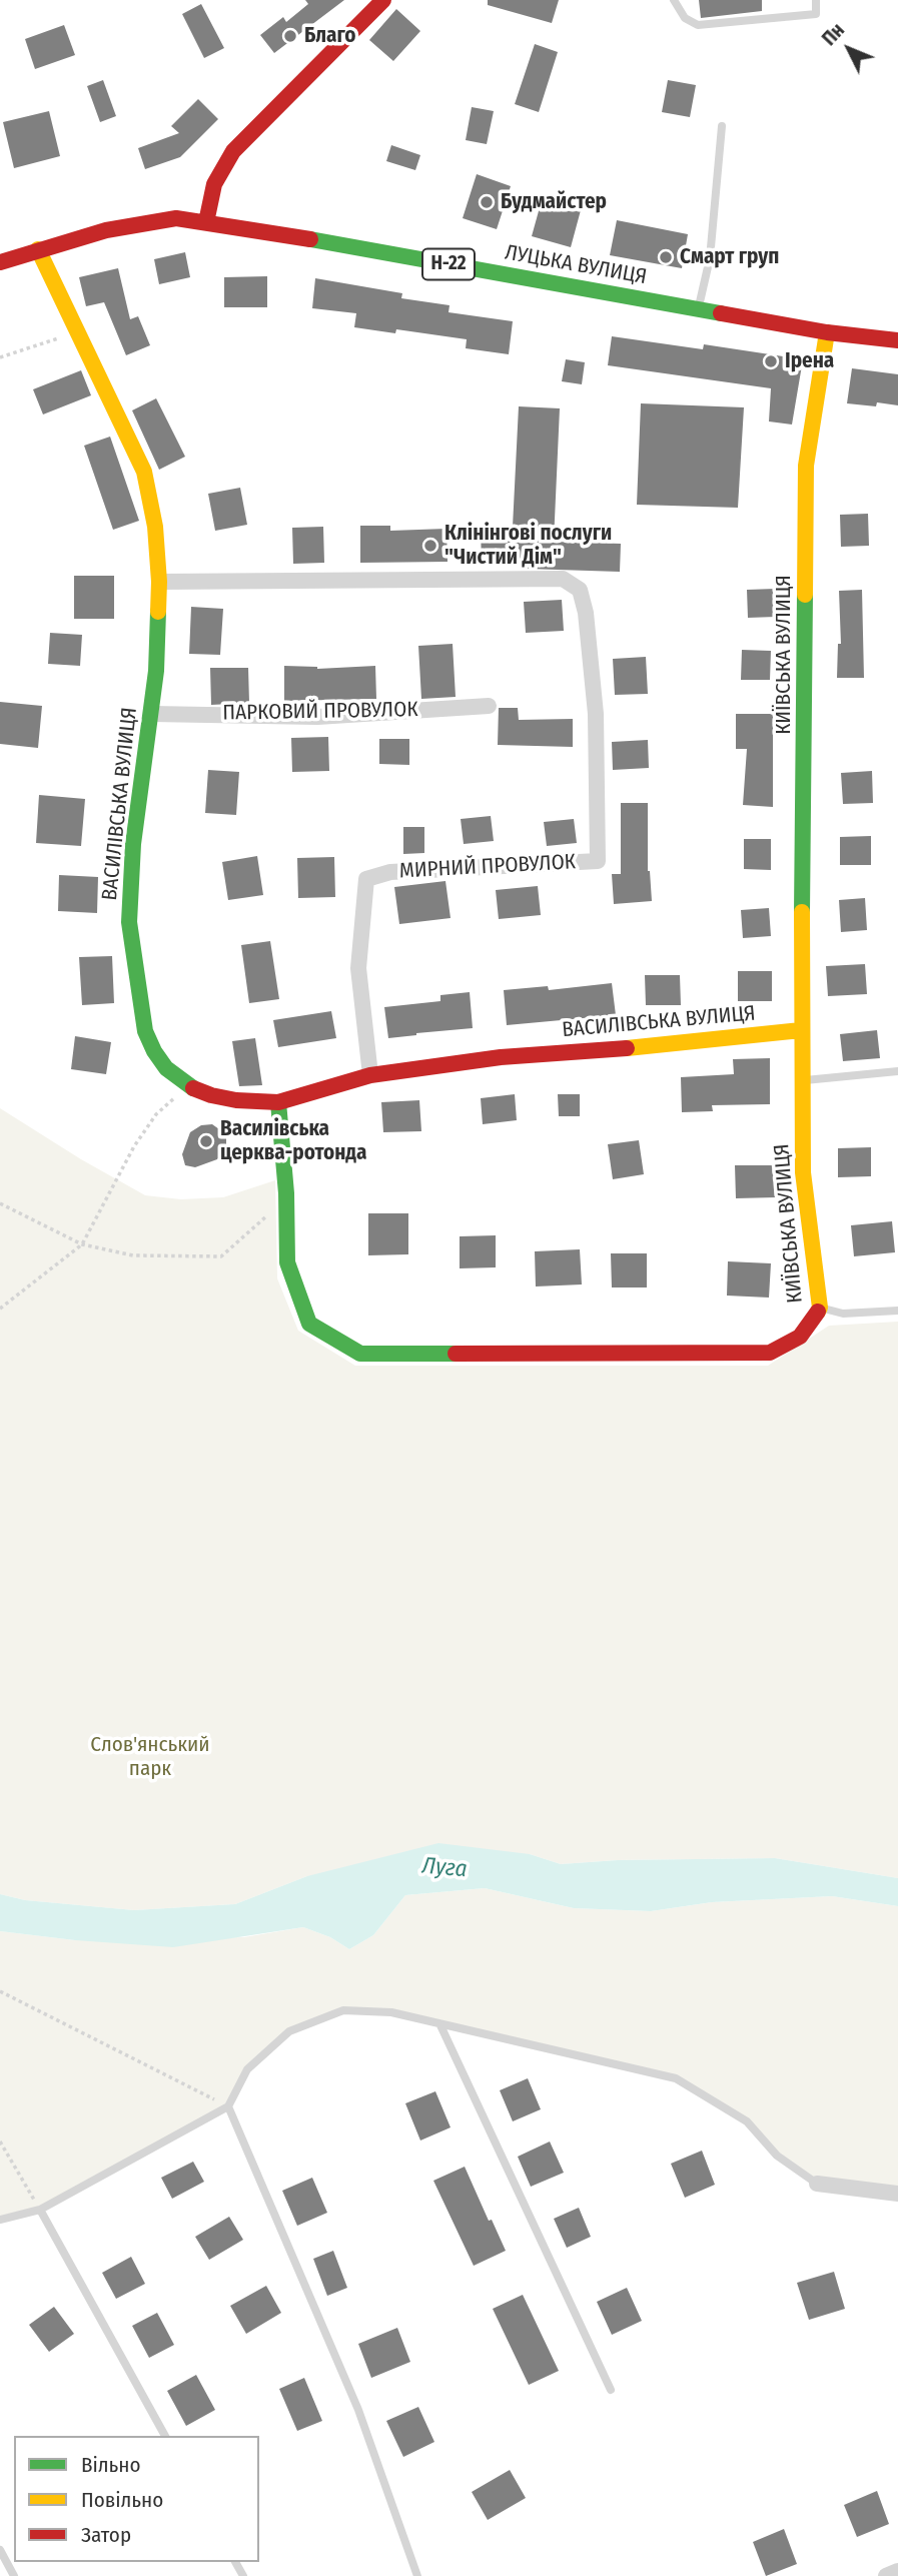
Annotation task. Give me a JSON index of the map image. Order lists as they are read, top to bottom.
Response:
{
  "streets": {
    "street": [
      "Н-22",
      "ЛУЦЬКА ВУЛИЦЯ",
      "КИЇВСЬКА ВУЛИЦЯ",
      "ПАРКОВИЙ ПРОВУЛОК",
      "ВАСИЛІВСЬКА ВУЛИЦЯ",
      "МИРНИЙ ПРОВУЛОК"
    ]
  },
  "crossings": [
    ["ЛУЦЬКА ВУЛИЦЯ", "КИЇВСЬКА ВУЛИЦЯ"],
    ["ЛУЦЬКА ВУЛИЦЯ", "ВАСИЛІВСЬКА ВУЛИЦЯ"],
    ["КИЇВСЬКА ВУЛИЦЯ", "ВАСИЛІВСЬКА ВУЛИЦЯ"],
    ["ПАРКОВИЙ ПРОВУЛОК", "ВАСИЛІВСЬКА ВУЛИЦЯ"],
    ["ВАСИЛІВСЬКА ВУЛИЦЯ", "МИРНИЙ ПРОВУЛОК"]
  ],
  "water": ["Луга"],
  "parks": ["Слов'янський парк"],
  "places": [
    "Благо",
    "Будмайстер",
    "Смарт груп",
    "Ірена",
    "Клінінгові послуги \"Чистий Дім\"",
    "Василівська церква-ротонда"
  ],
  "legend": ["Вільно", "Повільно", "Затор"],
  "north": "top left"
}
